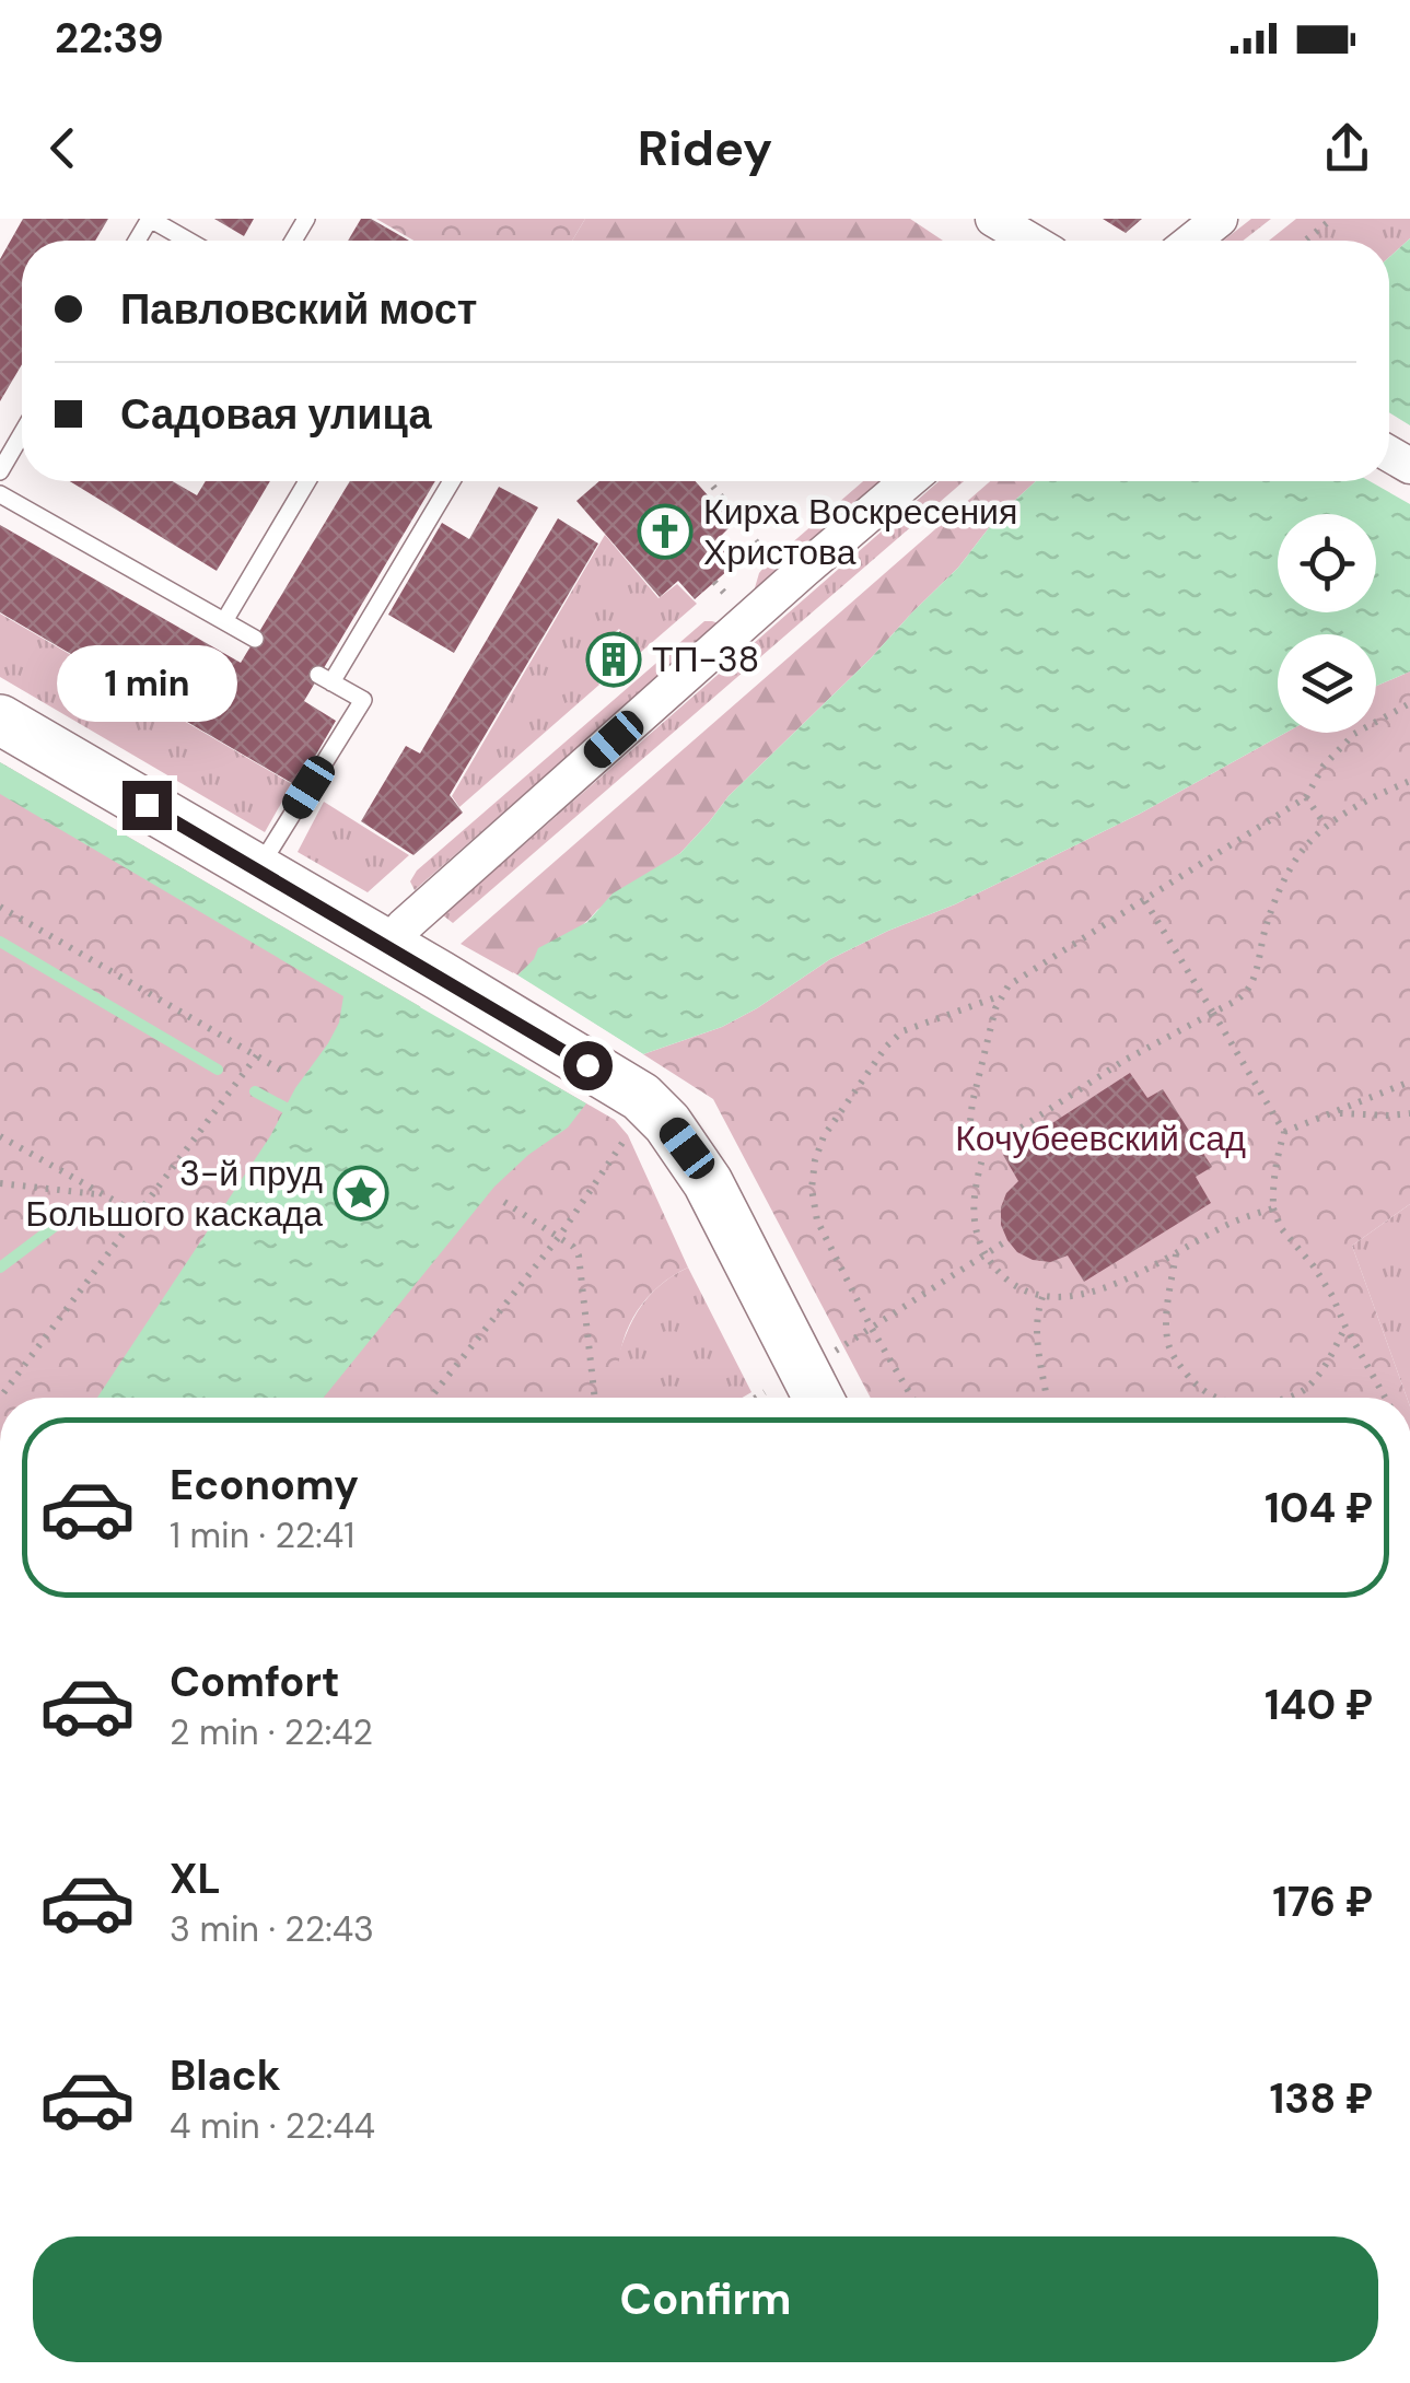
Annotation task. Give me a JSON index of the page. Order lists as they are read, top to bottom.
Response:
{
  "parks": ["Кочубеевский сад"],
  "places": {
    "church": ["Кирха Воскресения Христова"],
    "building": ["ТП-38"],
    "place": ["3-й пруд Большого каскада"]
  },
  "page": {
    "status": "22:39",
    "header": "Ridey",
    "banner": ["Павловский мост", "Садовая улица"],
    "bubble": "1 min",
    "list": [
      {
        "name": "Economy",
        "note": "1 min · 22:41",
        "value": "104 ₽"
      },
      {
        "name": "Comfort",
        "note": "2 min · 22:42",
        "value": "140 ₽"
      },
      {
        "name": "XL",
        "note": "3 min · 22:43",
        "value": "176 ₽"
      },
      {
        "name": "Black",
        "note": "4 min · 22:44",
        "value": "138 ₽"
      }
    ],
    "buttons": "Confirm"
  }
}
